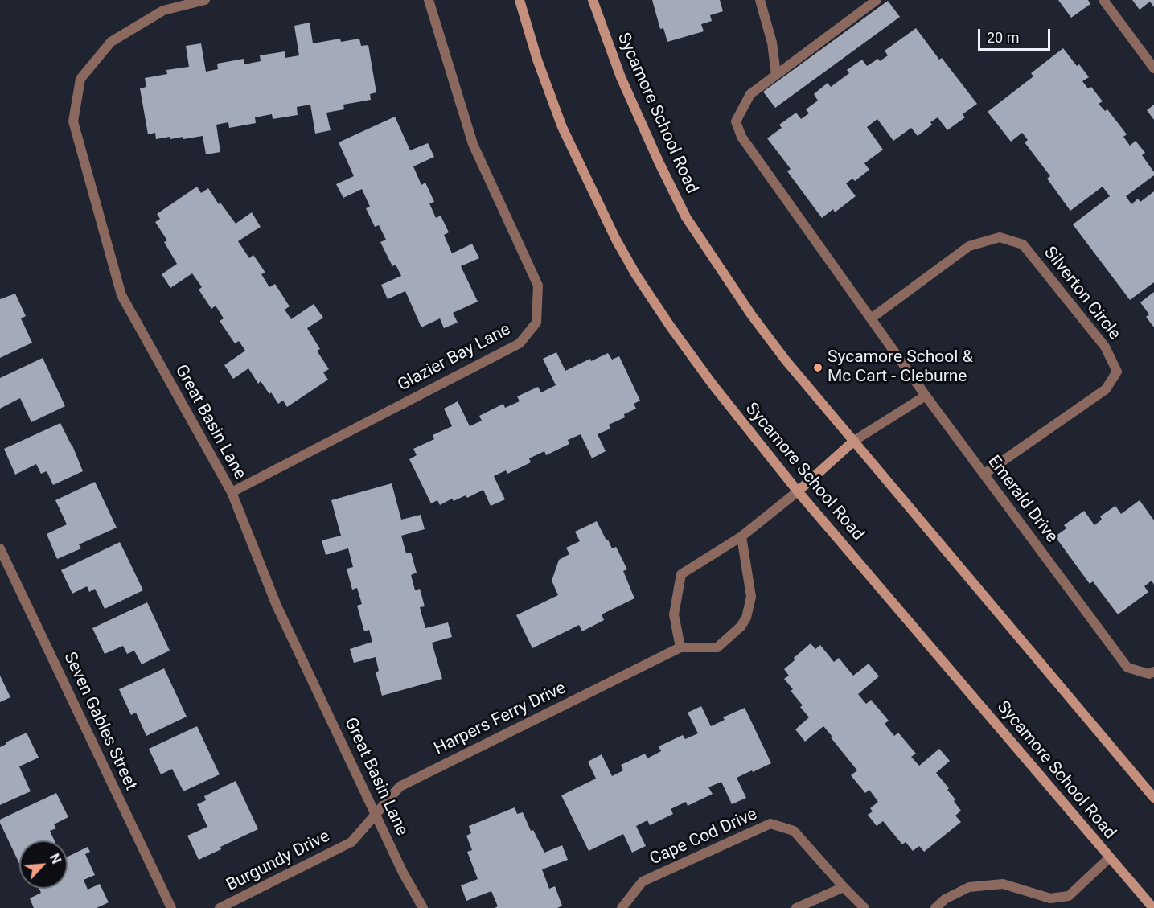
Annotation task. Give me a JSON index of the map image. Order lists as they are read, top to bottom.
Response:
{
  "streets": {
    "main road": ["Sycamore School Road"],
    "street": [
      "Silverton Circle",
      "Glazier Bay Lane",
      "Great Basin Lane",
      "Emerald Drive",
      "Harpers Ferry Drive",
      "Seven Gables Street",
      "Cape Cod Drive",
      "Burgundy Drive"
    ]
  },
  "crossings": [
    ["Silverton Circle", "Emerald Drive"],
    ["Glazier Bay Lane", "Great Basin Lane"],
    ["Great Basin Lane", "Harpers Ferry Drive"],
    ["Harpers Ferry Drive", "Burgundy Drive"]
  ],
  "places": ["Sycamore School & Mc Cart - Cleburne"],
  "scale_bar": "20 m",
  "north": "top right"
}
